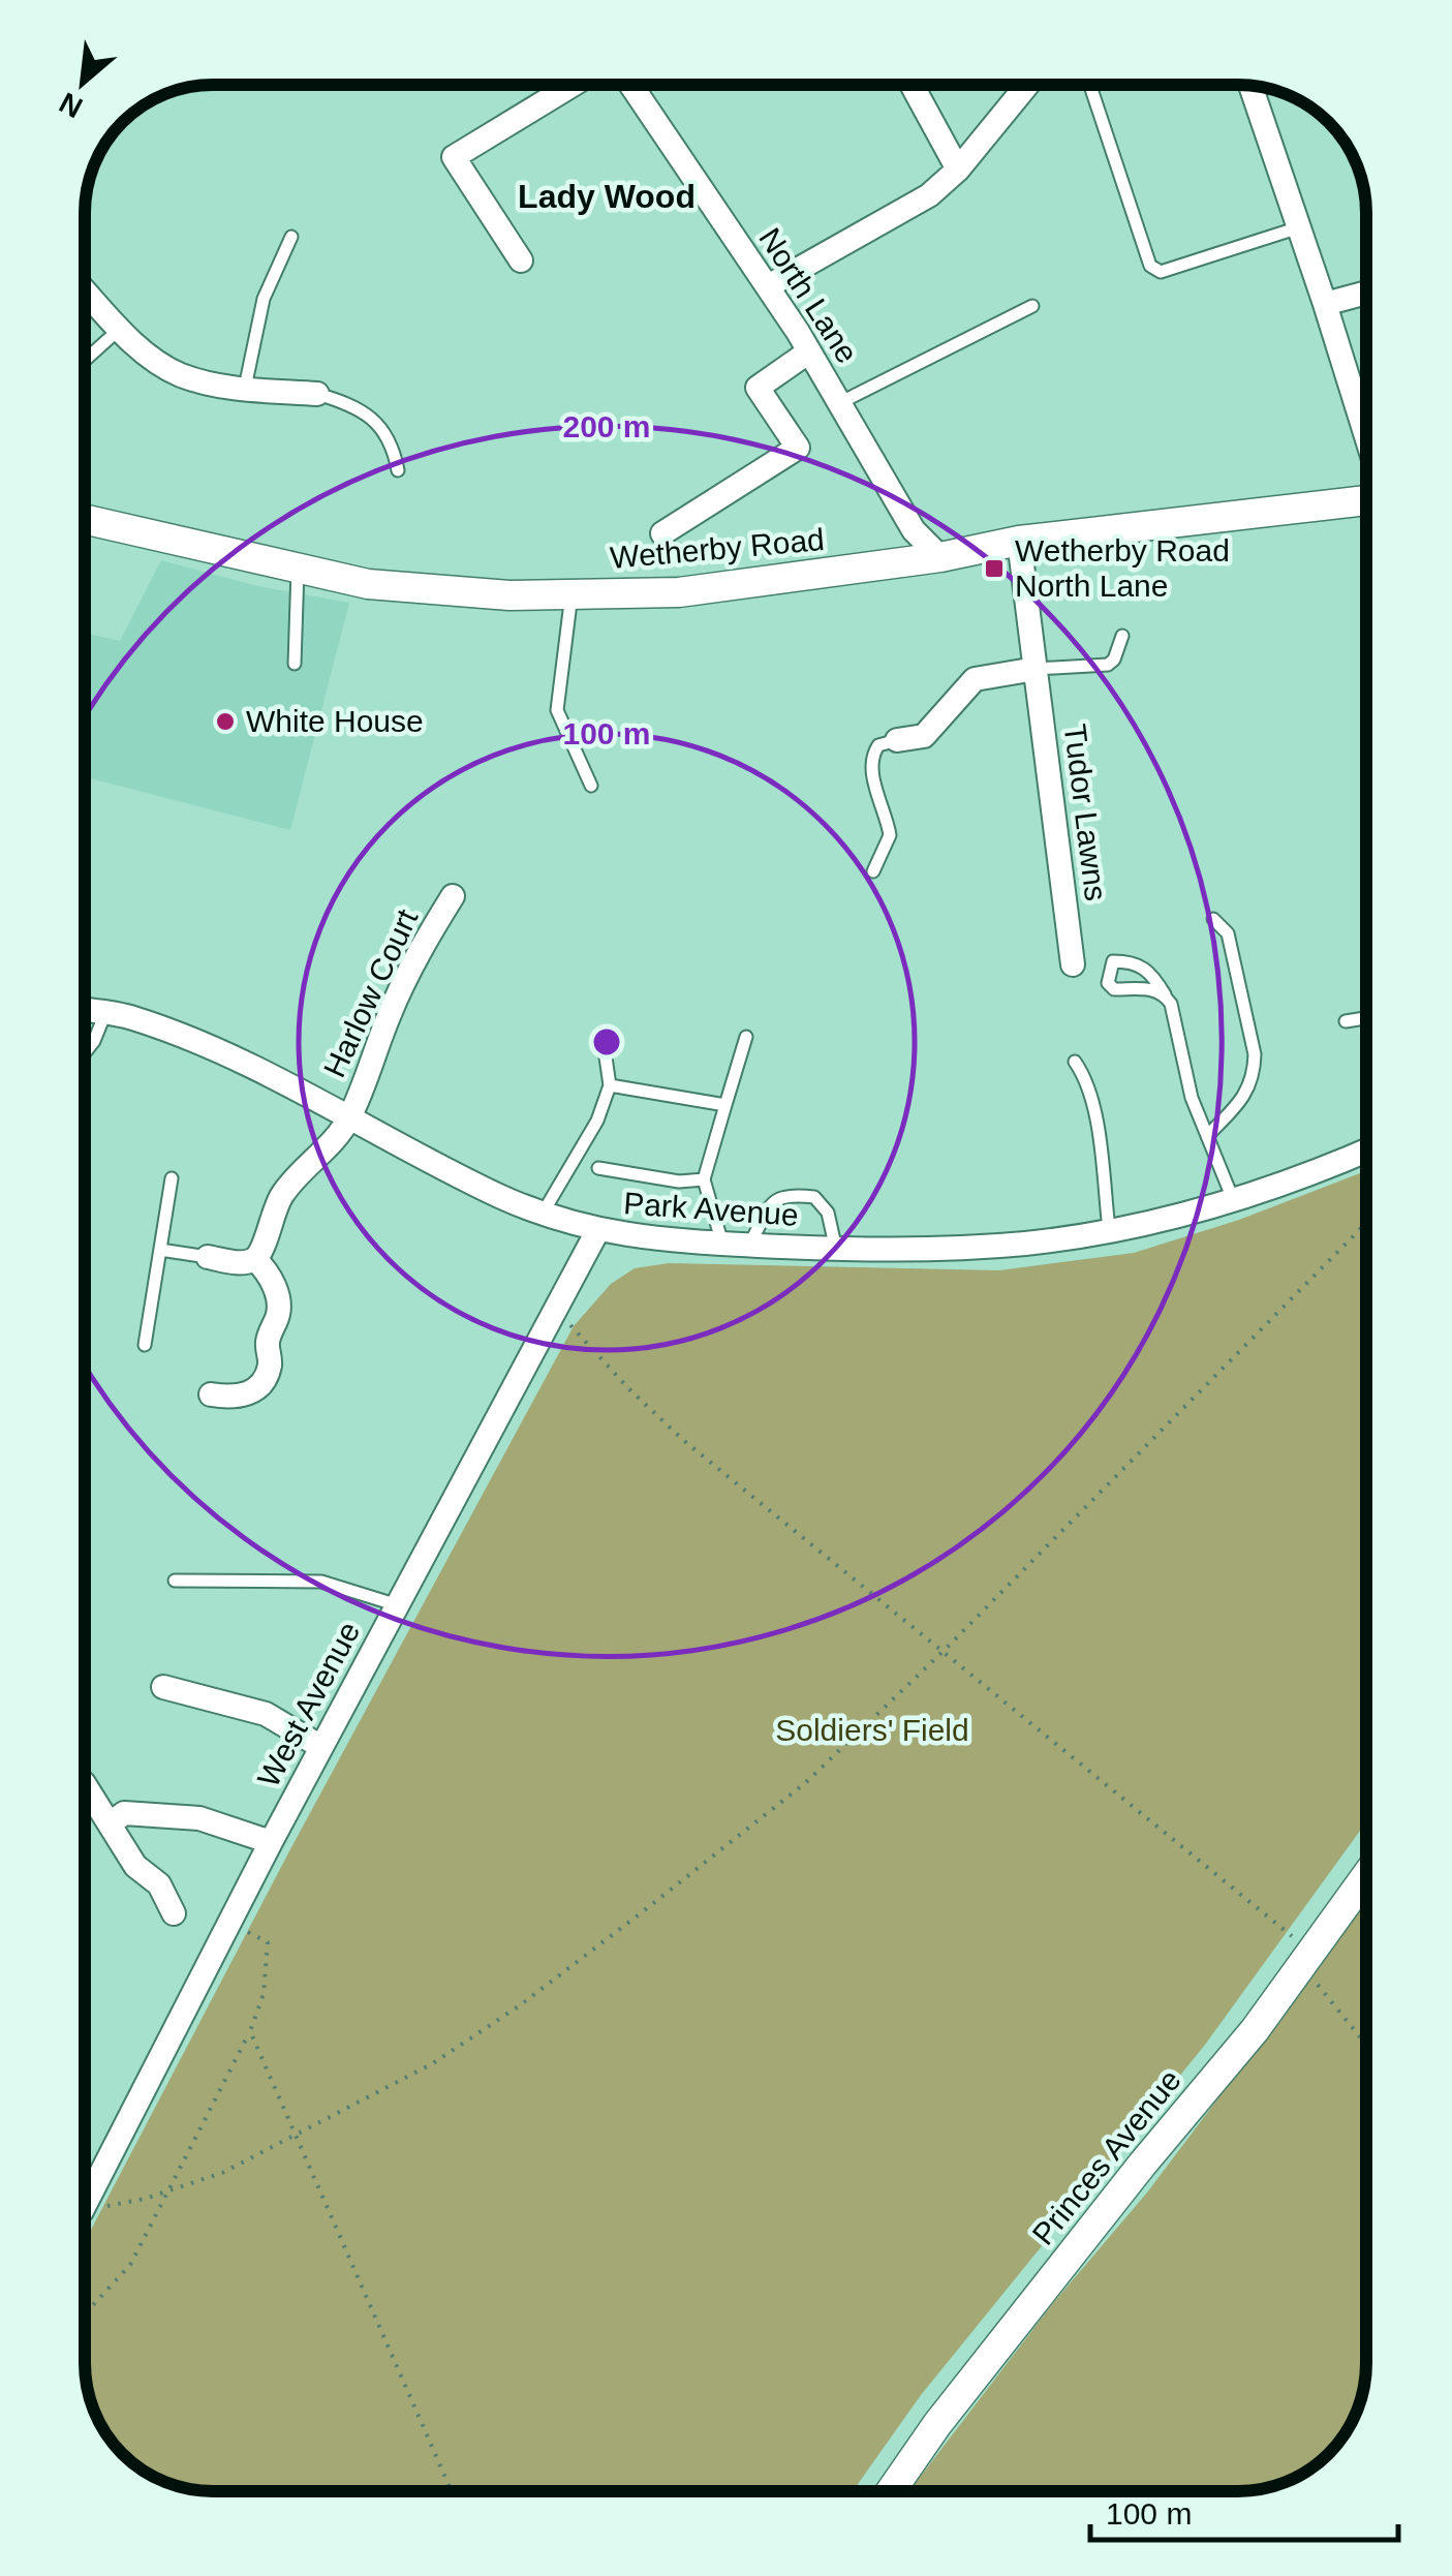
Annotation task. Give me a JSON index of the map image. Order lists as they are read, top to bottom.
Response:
{
  "streets": {
    "street": [
      "North Lane",
      "Wetherby Road",
      "Tudor Lawns",
      "Harlow Court",
      "Park Avenue",
      "West Avenue",
      "Princes Avenue"
    ]
  },
  "crossings": [
    ["North Lane", "Wetherby Road"],
    ["Wetherby Road", "Tudor Lawns"],
    ["Harlow Court", "Park Avenue"],
    ["Park Avenue", "West Avenue"]
  ],
  "districts": ["Lady Wood"],
  "parks": ["Soldiers' Field"],
  "places": {
    "transit": ["Wetherby Road North Lane"],
    "other": ["White House"]
  },
  "scale_bar": "100 m",
  "north": "bottom left",
  "rings": ["200 m", "100 m"]
}
